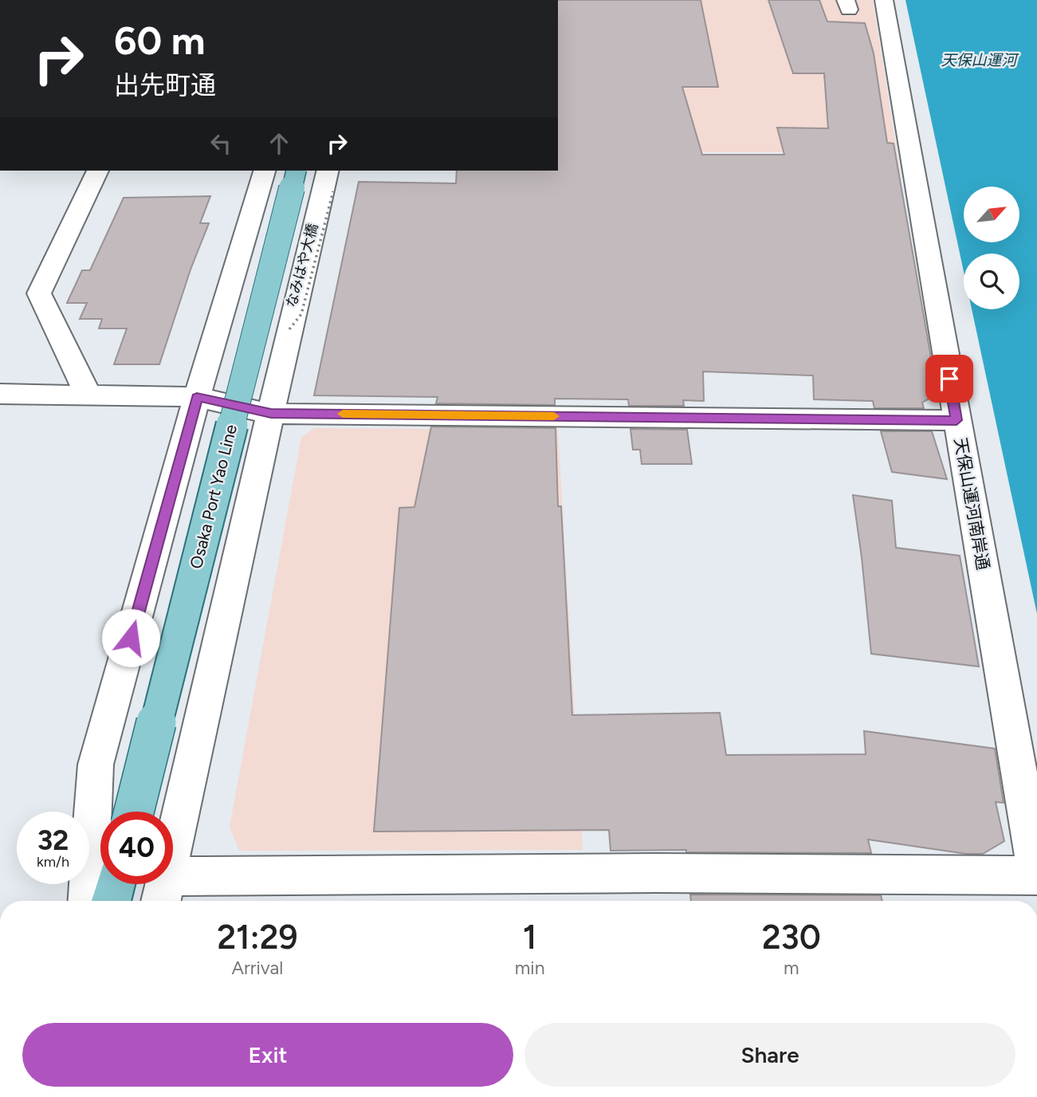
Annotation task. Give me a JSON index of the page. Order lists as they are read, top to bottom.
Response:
{
  "streets": {
    "main road": ["Osaka Port Yao Line"],
    "street": ["天保山運河南岸通"],
    "path": ["なみはや大橋"]
  },
  "water": ["天保山運河"],
  "north": "top right",
  "page": {
    "turn": ["60 m", "出先町通"],
    "speed": "32 km/h",
    "limit": "40",
    "eta": [
      "21:29",
      "Arrival",
      "1",
      "min",
      "230",
      "m"
    ],
    "buttons": ["Exit", "Share"]
  }
}
